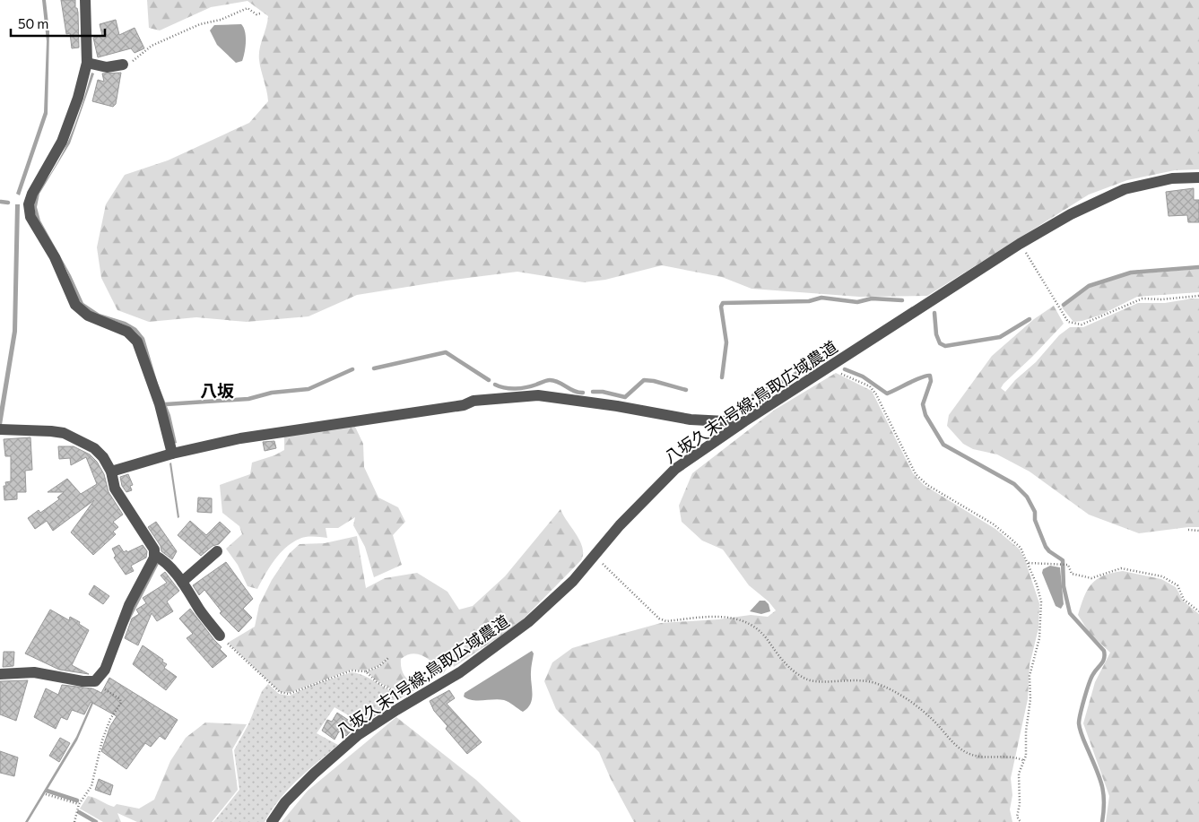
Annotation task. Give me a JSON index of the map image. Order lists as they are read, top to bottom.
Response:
{
  "streets": {
    "street": ["八坂久末1号線;鳥取広域農道"]
  },
  "districts": ["八坂"],
  "scale_bar": "50 m"
}
